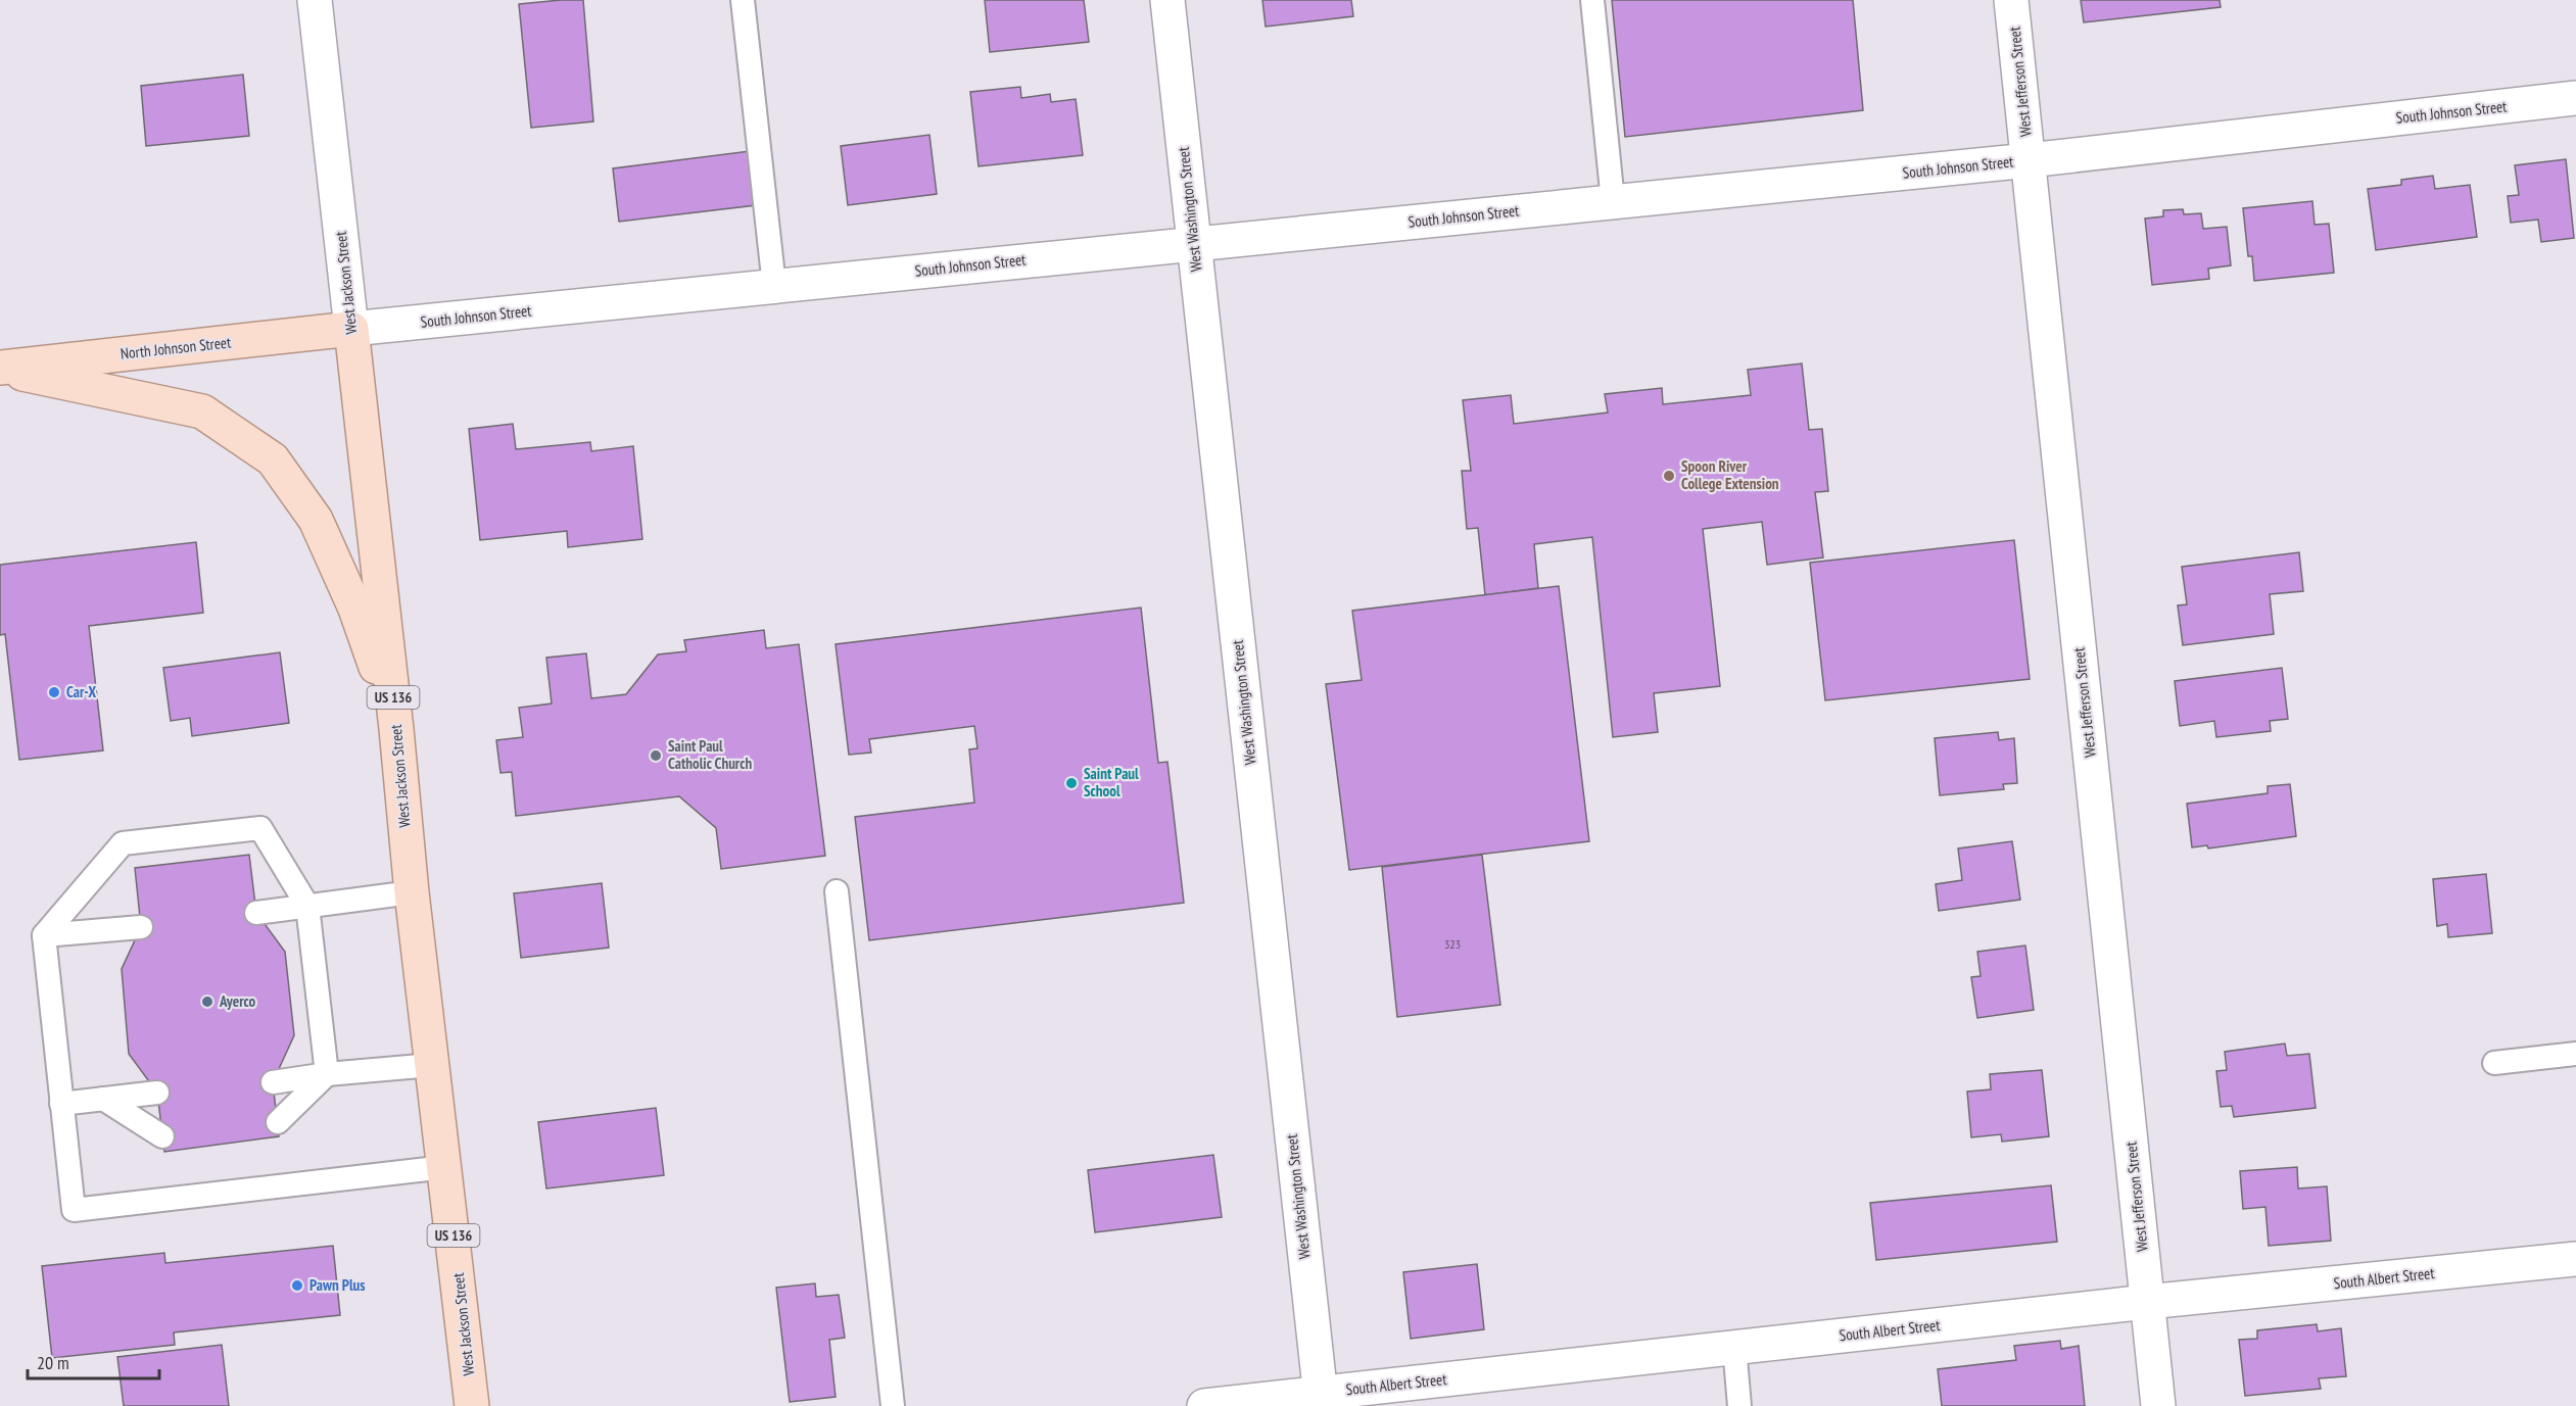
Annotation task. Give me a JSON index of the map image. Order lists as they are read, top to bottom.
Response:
{
  "streets": {
    "main road": ["West Jackson Street", "North Johnson Street", "US 136"],
    "street": [
      "West Jefferson Street",
      "South Johnson Street",
      "West Washington Street",
      "South Albert Street"
    ]
  },
  "crossings": [
    ["West Jefferson Street", "South Johnson Street"],
    ["West Jefferson Street", "South Albert Street"],
    ["South Johnson Street", "West Washington Street"],
    ["South Johnson Street", "West Jackson Street"],
    ["South Johnson Street", "North Johnson Street"],
    ["West Washington Street", "South Albert Street"],
    ["West Jackson Street", "North Johnson Street"]
  ],
  "places": [
    "Spoon River College Extension",
    "Car-X",
    "Saint Paul Catholic Church",
    "Saint Paul School",
    "Ayerco",
    "Pawn Plus"
  ],
  "house_numbers": ["323"],
  "scale_bar": "20 m"
}
